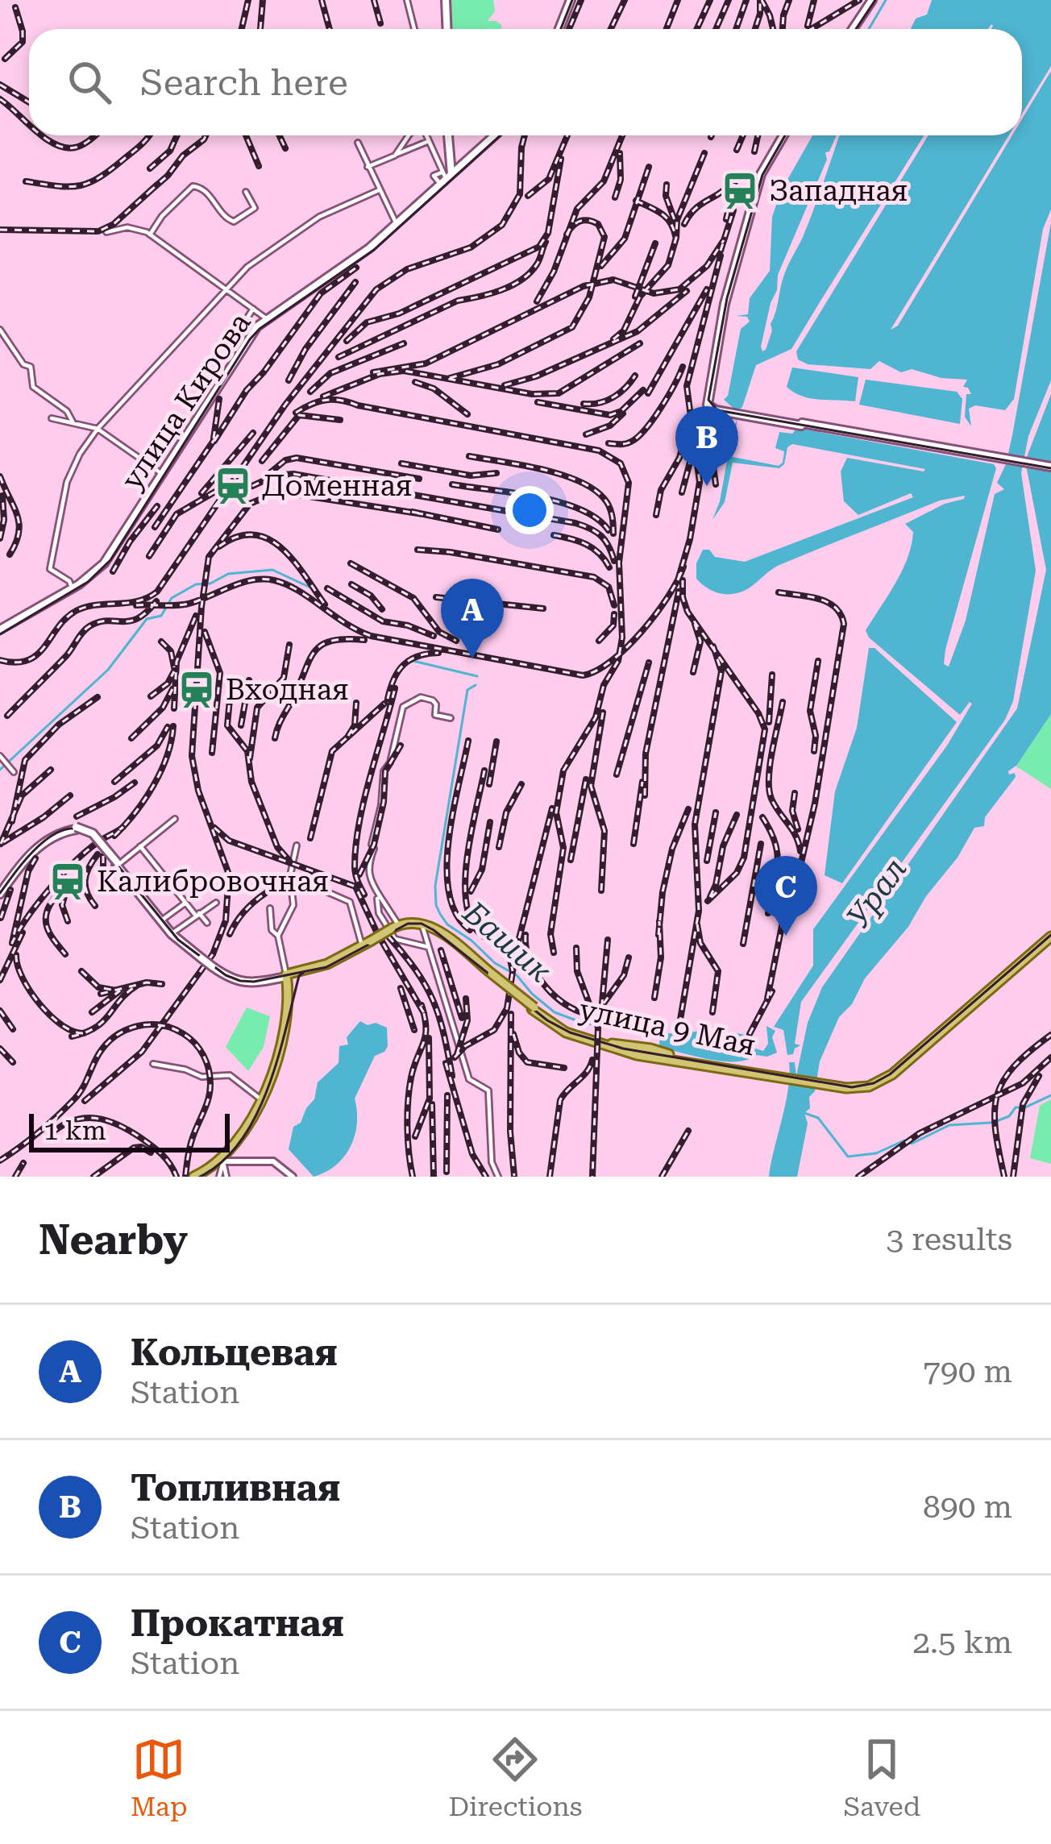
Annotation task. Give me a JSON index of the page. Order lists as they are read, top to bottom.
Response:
{
  "streets": {
    "main road": ["улица Кирова", "улица 9 Мая"]
  },
  "water": ["Урал", "Башик"],
  "places": {
    "station": [
      "Западная",
      "Доменная",
      "Входная",
      "Калибровочная"
    ]
  },
  "scale_bar": "1 km",
  "page": {
    "search": "Search here",
    "pins": ["B", "A", "C"],
    "scale": "1 km",
    "heading": ["Nearby", "3 results"],
    "list": [
      {
        "mark": "A",
        "name": "Кольцевая",
        "note": "Station",
        "value": "790 m"
      },
      {
        "mark": "B",
        "name": "Топливная",
        "note": "Station",
        "value": "890 m"
      },
      {
        "mark": "C",
        "name": "Прокатная",
        "note": "Station",
        "value": "2.5 km"
      }
    ],
    "nav": ["Map", "Directions", "Saved"]
  }
}
